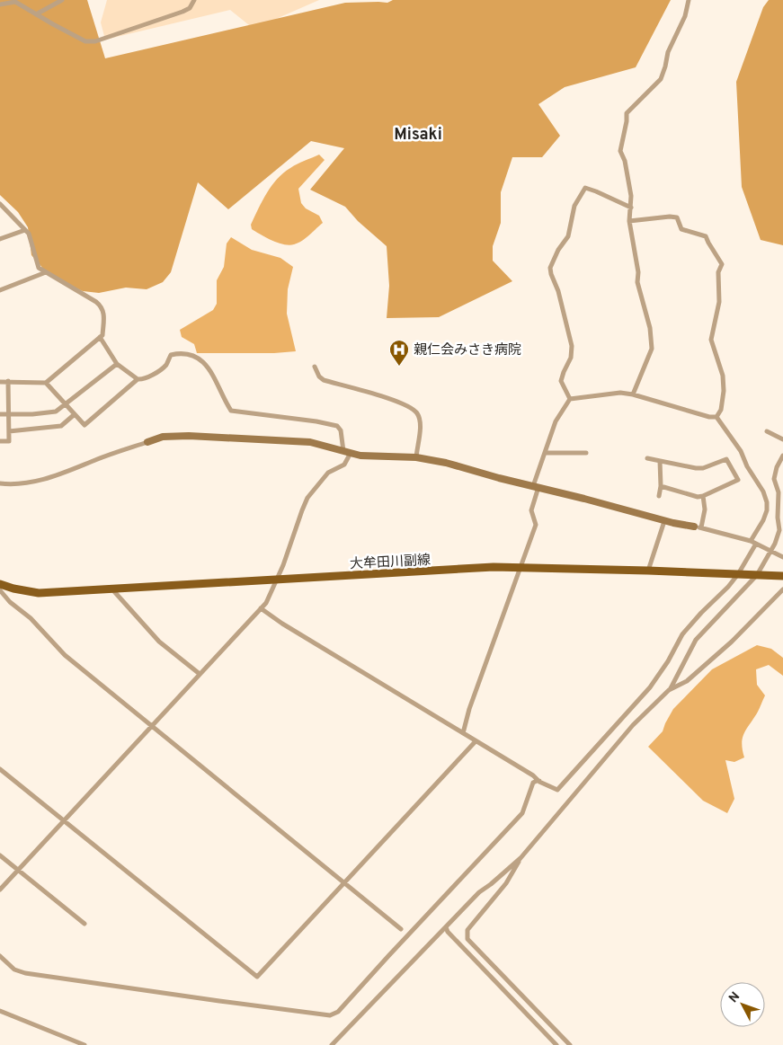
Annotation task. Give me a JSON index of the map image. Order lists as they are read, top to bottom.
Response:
{
  "streets": {
    "main road": ["大牟田川副線"]
  },
  "districts": ["Misaki"],
  "places": {
    "hospital": ["親仁会みさき病院"]
  },
  "north": "top left"
}
